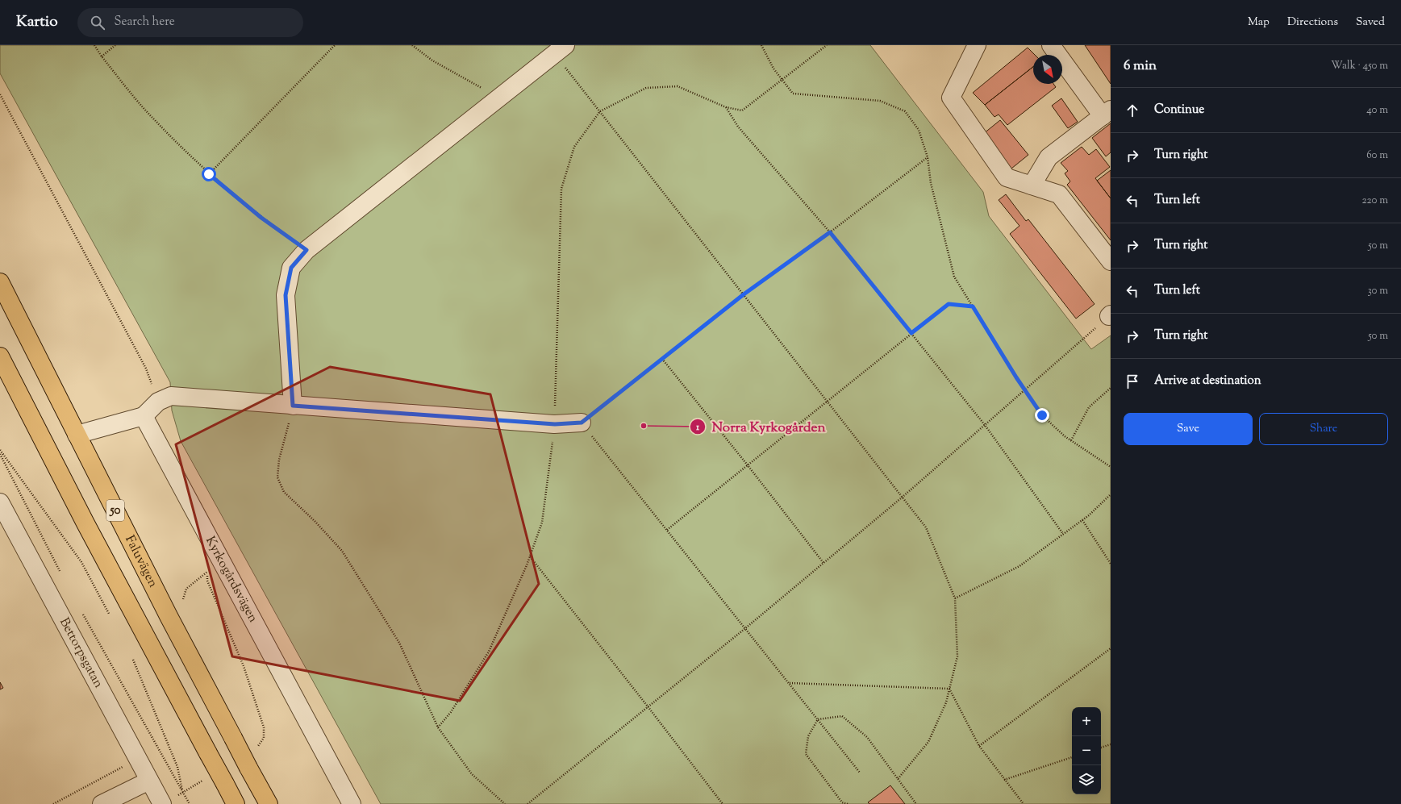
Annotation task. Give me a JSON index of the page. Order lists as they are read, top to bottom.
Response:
{
  "streets": {
    "highway": ["50", "Faluvägen"],
    "street": ["Kyrkogårdsvägen", "Bettorpsgatan"]
  },
  "places": ["Norra Kyrkogården"],
  "north": "bottom right",
  "page": {
    "header": "Kartio",
    "search": "Search here",
    "nav": ["Map", "Directions", "Saved"],
    "heading": ["6 min", "Walk · 450 m"],
    "list": [
      ["Continue", "40 m"],
      ["Turn right", "60 m"],
      ["Turn left", "220 m"],
      ["Turn right", "50 m"],
      ["Turn left", "30 m"],
      ["Turn right", "50 m"],
      "Arrive at destination"
    ],
    "buttons": ["Save", "Share"],
    "map_buttons": ["+", "−"]
  }
}
